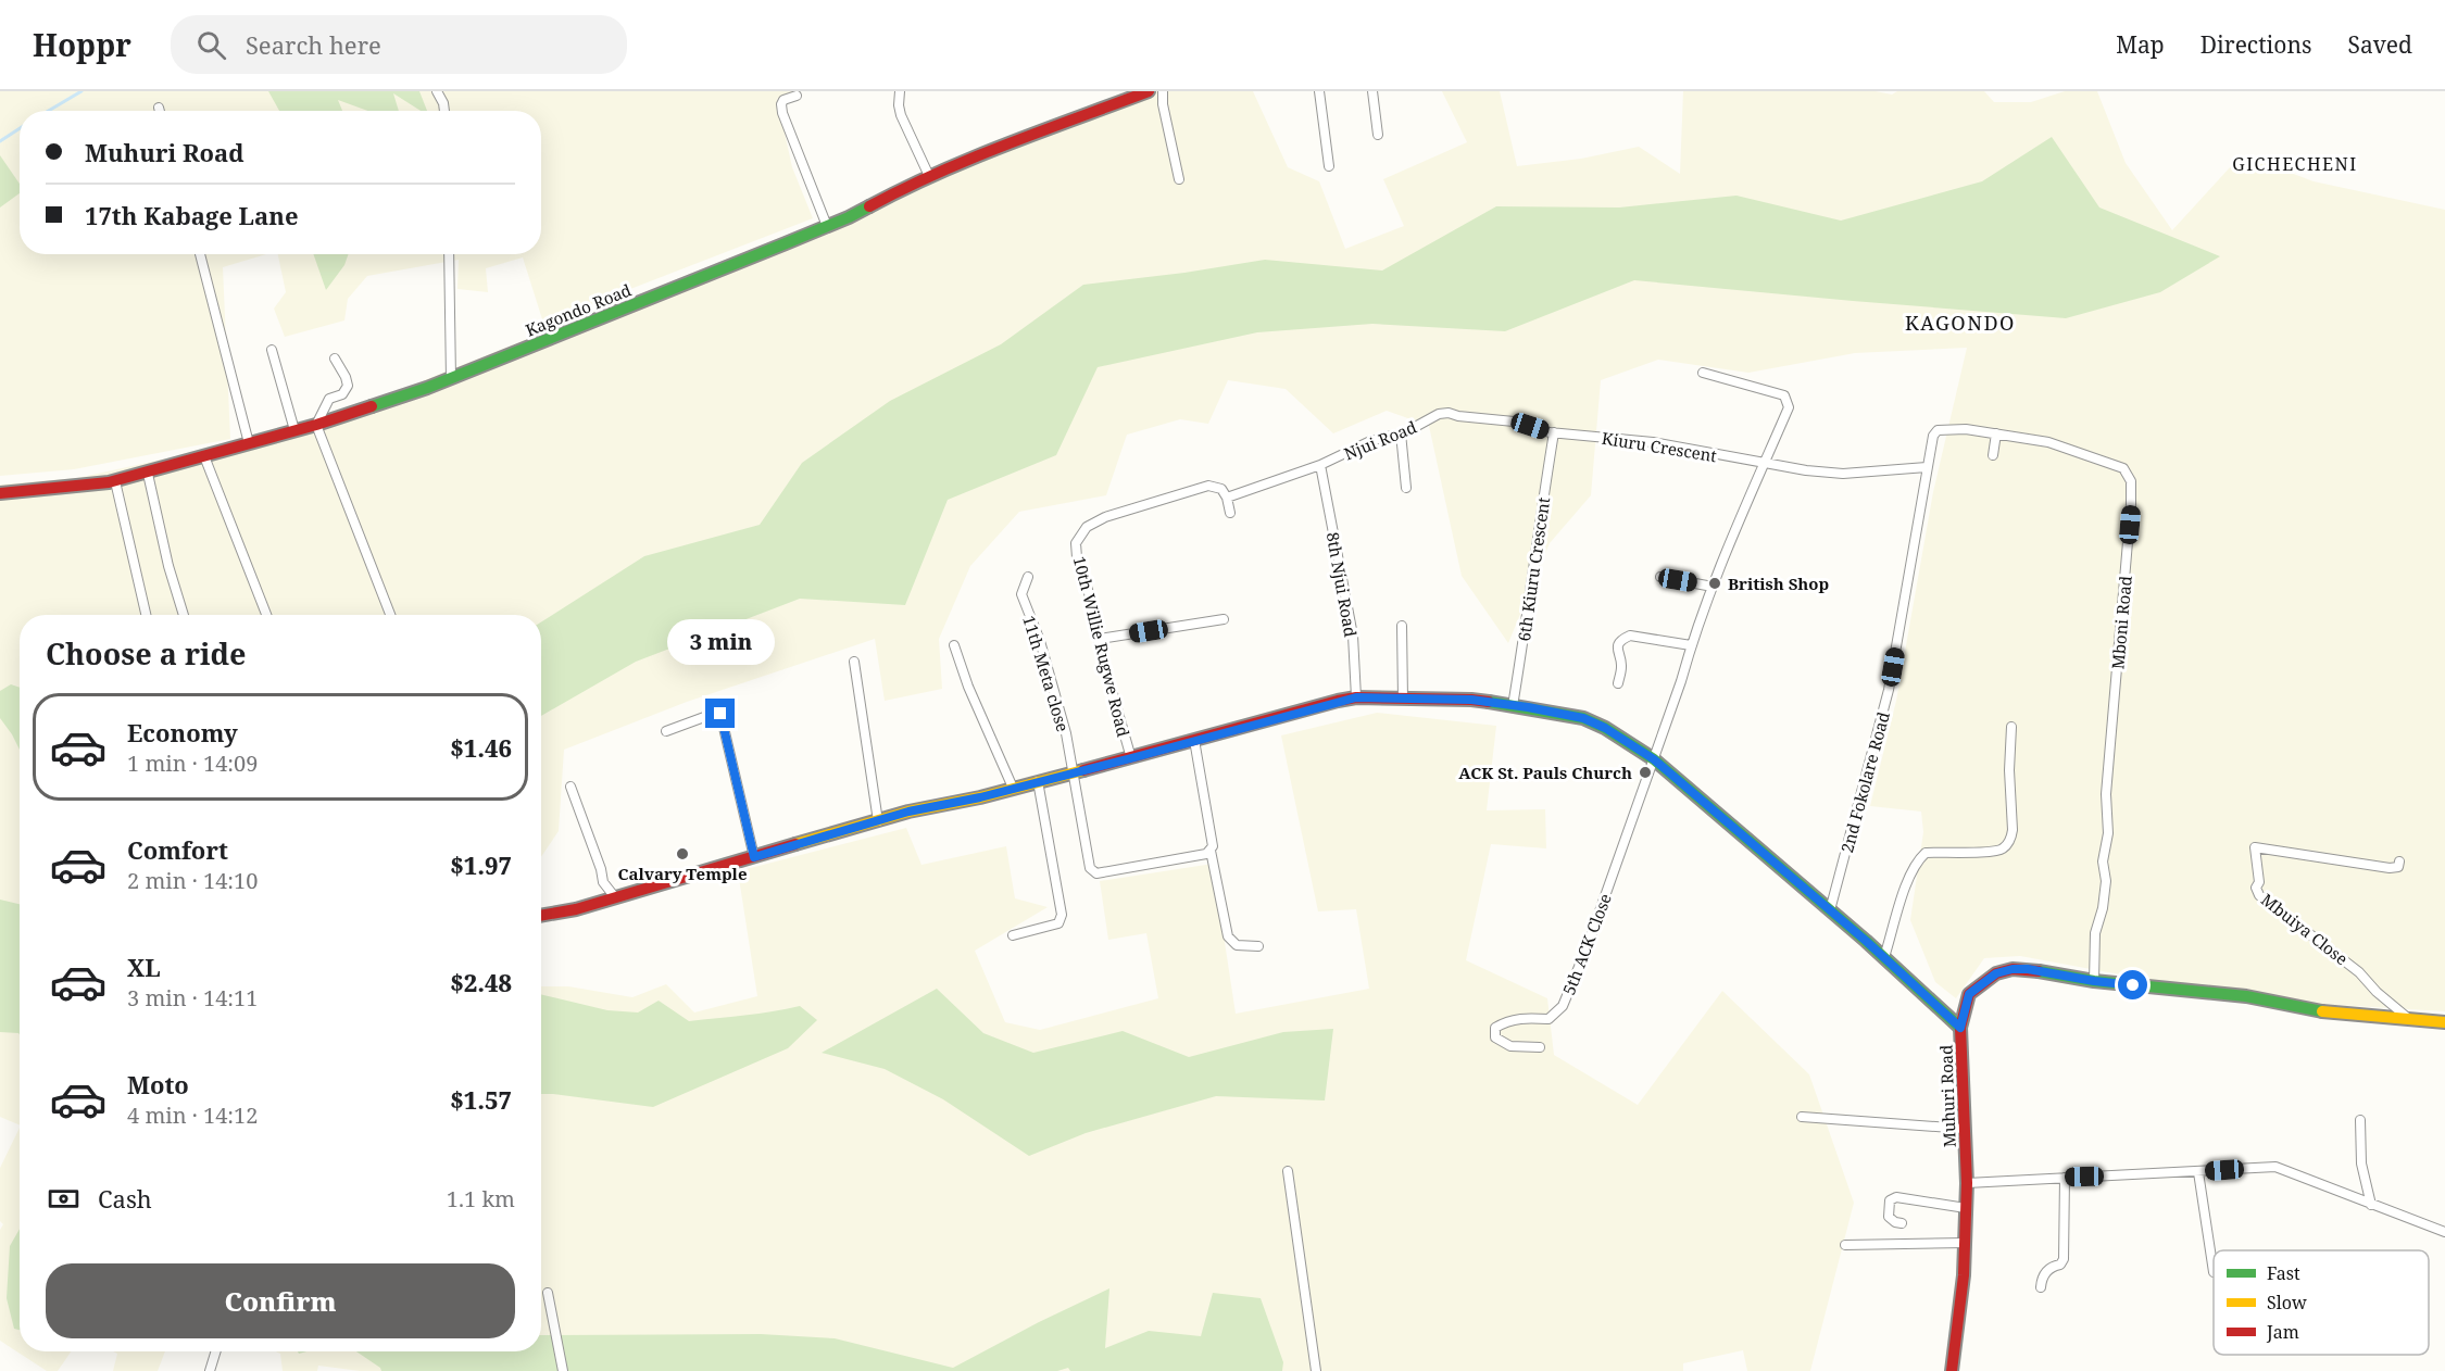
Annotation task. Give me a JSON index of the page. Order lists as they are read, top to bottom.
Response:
{
  "streets": {
    "street": [
      "Kagondo Road",
      "Njui Road",
      "Kiuru Crescent",
      "6th Kiuru Crescent",
      "8th Njui Road",
      "Mboni Road",
      "10th Willie Rugwe Road",
      "11th Meta close",
      "2nd Fokolare Road",
      "Mbuiya Close",
      "5th ACK Close",
      "Muhuri Road"
    ]
  },
  "crossings": [
    ["Njui Road", "Kiuru Crescent"],
    ["Njui Road", "6th Kiuru Crescent"],
    ["Njui Road", "8th Njui Road"],
    ["Njui Road", "10th Willie Rugwe Road"],
    ["Kiuru Crescent", "6th Kiuru Crescent"],
    ["Kiuru Crescent", "2nd Fokolare Road"],
    ["Mboni Road", "2nd Fokolare Road"],
    ["Mboni Road", "Muhuri Road"],
    ["Mbuiya Close", "Muhuri Road"]
  ],
  "districts": ["GICHECHENI", "KAGONDO"],
  "places": ["British Shop", "ACK St. Pauls Church", "Calvary Temple"],
  "legend": ["Fast", "Slow", "Jam"],
  "page": {
    "header": "Hoppr",
    "search": "Search here",
    "nav": ["Map", "Directions", "Saved"],
    "banner": ["Muhuri Road", "17th Kabage Lane"],
    "heading": "Choose a ride",
    "bubble": "3 min",
    "list": [
      {
        "name": "Economy",
        "note": "1 min · 14:09",
        "value": "$1.46"
      },
      {
        "name": "Comfort",
        "note": "2 min · 14:10",
        "value": "$1.97"
      },
      {
        "name": "XL",
        "note": "3 min · 14:11",
        "value": "$2.48"
      },
      {
        "name": "Moto",
        "note": "4 min · 14:12",
        "value": "$1.57"
      }
    ],
    "pay": ["Cash", "1.1 km"],
    "buttons": "Confirm"
  }
}
